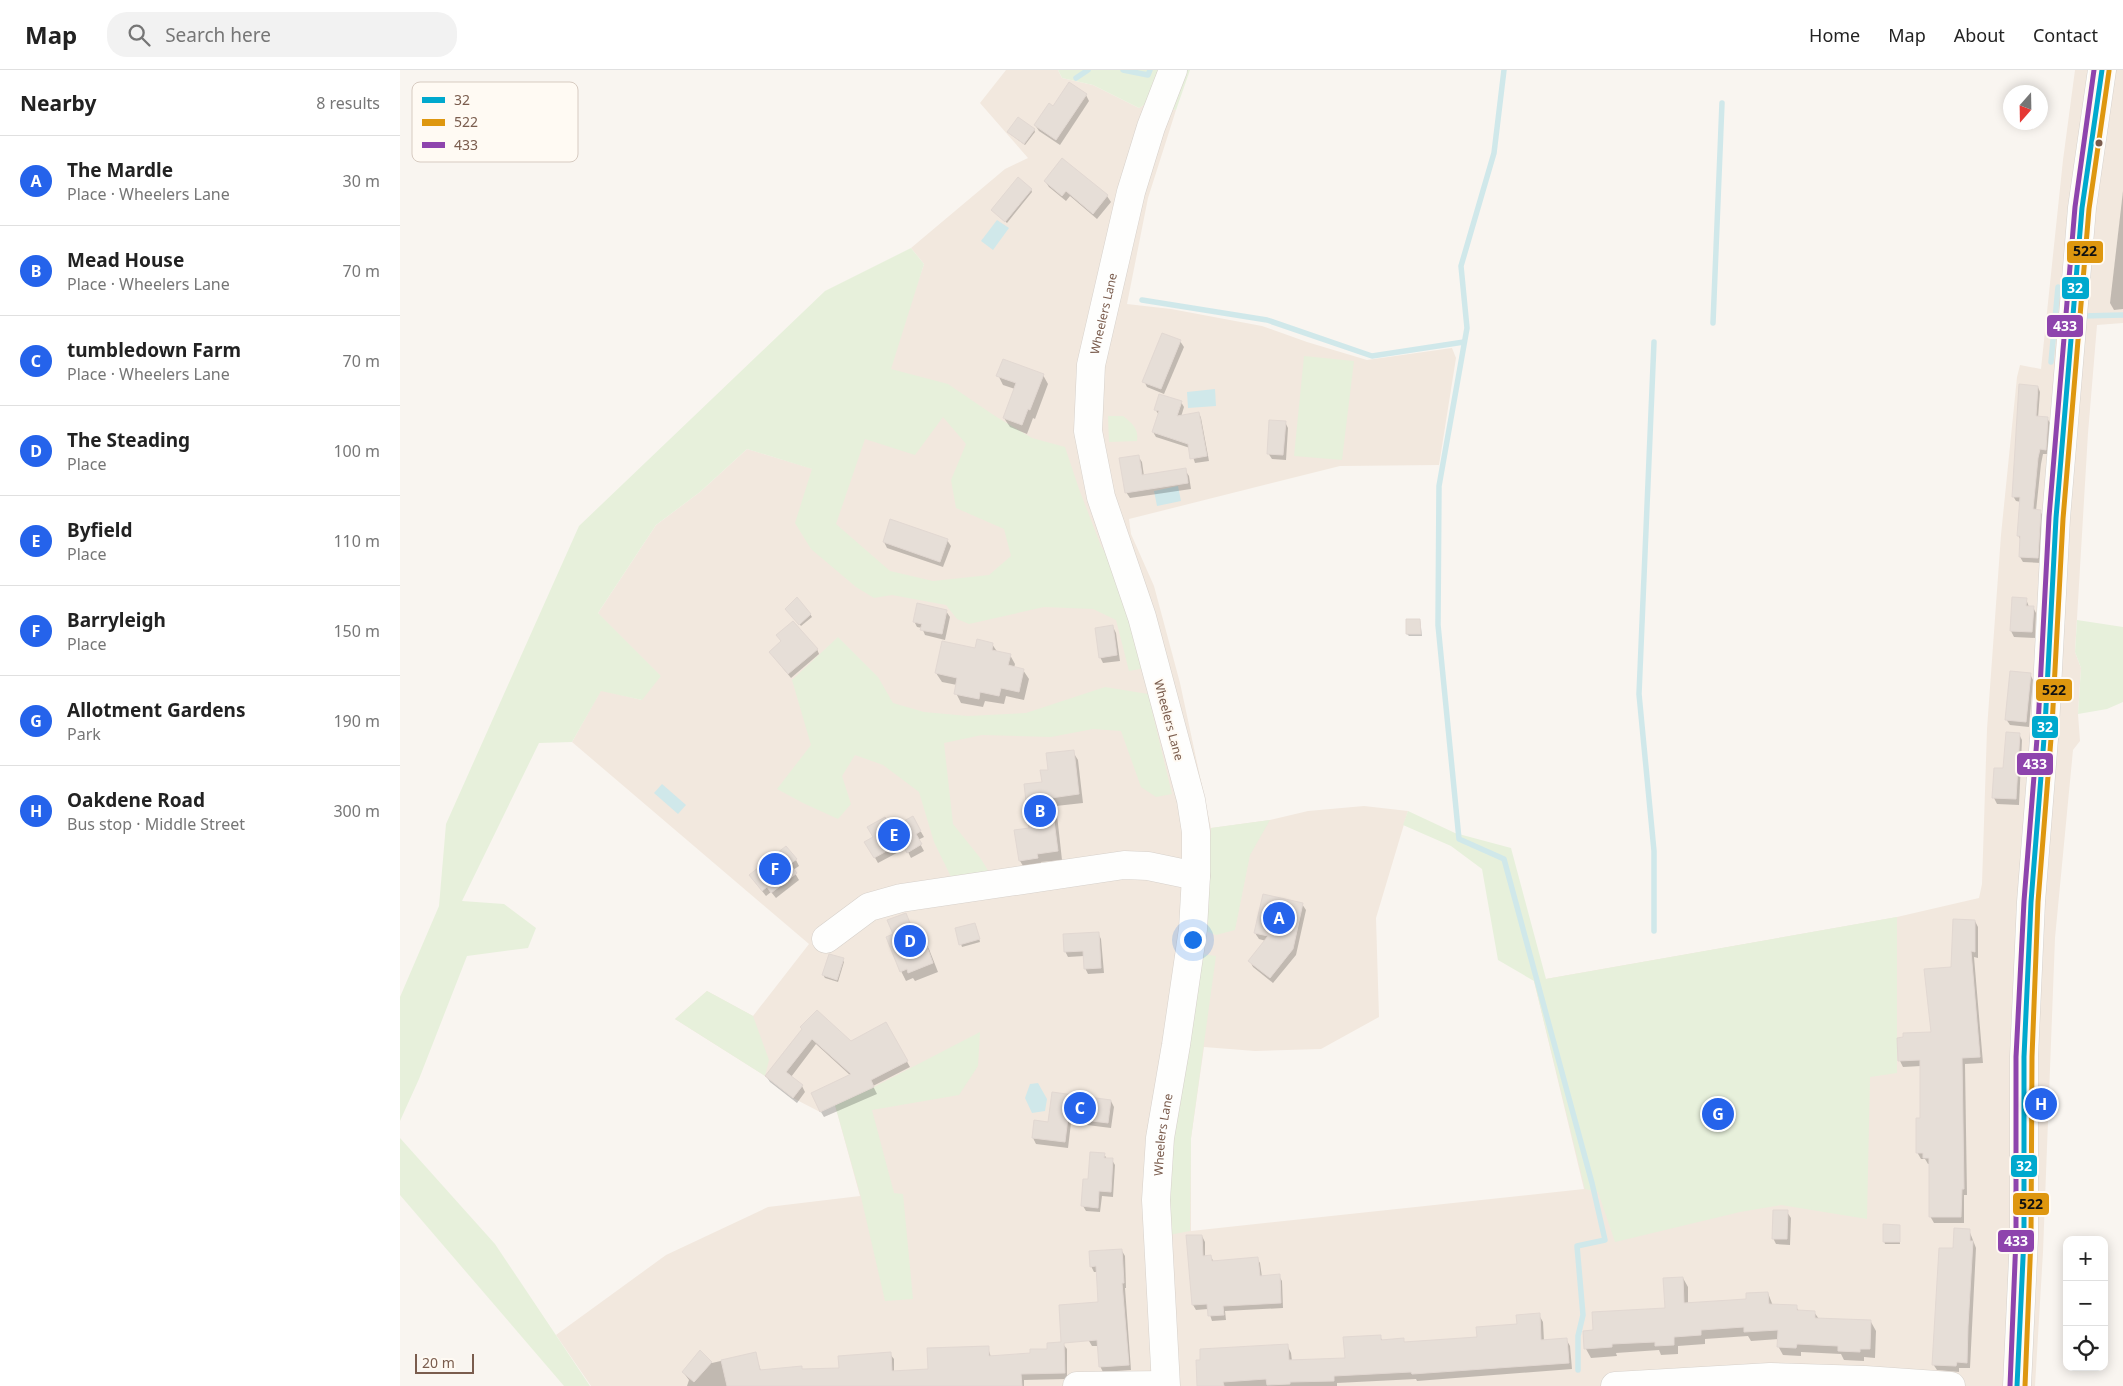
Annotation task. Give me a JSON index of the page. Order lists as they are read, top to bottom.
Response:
{
  "streets": {
    "street": ["Wheelers Lane"]
  },
  "lines": ["transit line 32", "transit line 433", "transit line 522"],
  "legend": ["32", "522", "433"],
  "scale_bar": "20 m",
  "north": "bottom",
  "page": {
    "header": "Map",
    "search": "Search here",
    "nav": [
      "Home",
      "Map",
      "About",
      "Contact"
    ],
    "heading": ["Nearby", "8 results"],
    "list": [
      {
        "mark": "A",
        "name": "The Mardle",
        "note": "Place · Wheelers Lane",
        "value": "30 m"
      },
      {
        "mark": "B",
        "name": "Mead House",
        "note": "Place · Wheelers Lane",
        "value": "70 m"
      },
      {
        "mark": "C",
        "name": "tumbledown Farm",
        "note": "Place · Wheelers Lane",
        "value": "70 m"
      },
      {
        "mark": "D",
        "name": "The Steading",
        "note": "Place",
        "value": "100 m"
      },
      {
        "mark": "E",
        "name": "Byfield",
        "note": "Place",
        "value": "110 m"
      },
      {
        "mark": "F",
        "name": "Barryleigh",
        "note": "Place",
        "value": "150 m"
      },
      {
        "mark": "G",
        "name": "Allotment Gardens",
        "note": "Park",
        "value": "190 m"
      },
      {
        "mark": "H",
        "name": "Oakdene Road",
        "note": "Bus stop · Middle Street",
        "value": "300 m"
      }
    ],
    "pins": [
      "B",
      "E",
      "F",
      "A",
      "D",
      "H",
      "C",
      "G"
    ],
    "map_buttons": ["+", "−"],
    "scale": "20 m"
  }
}
